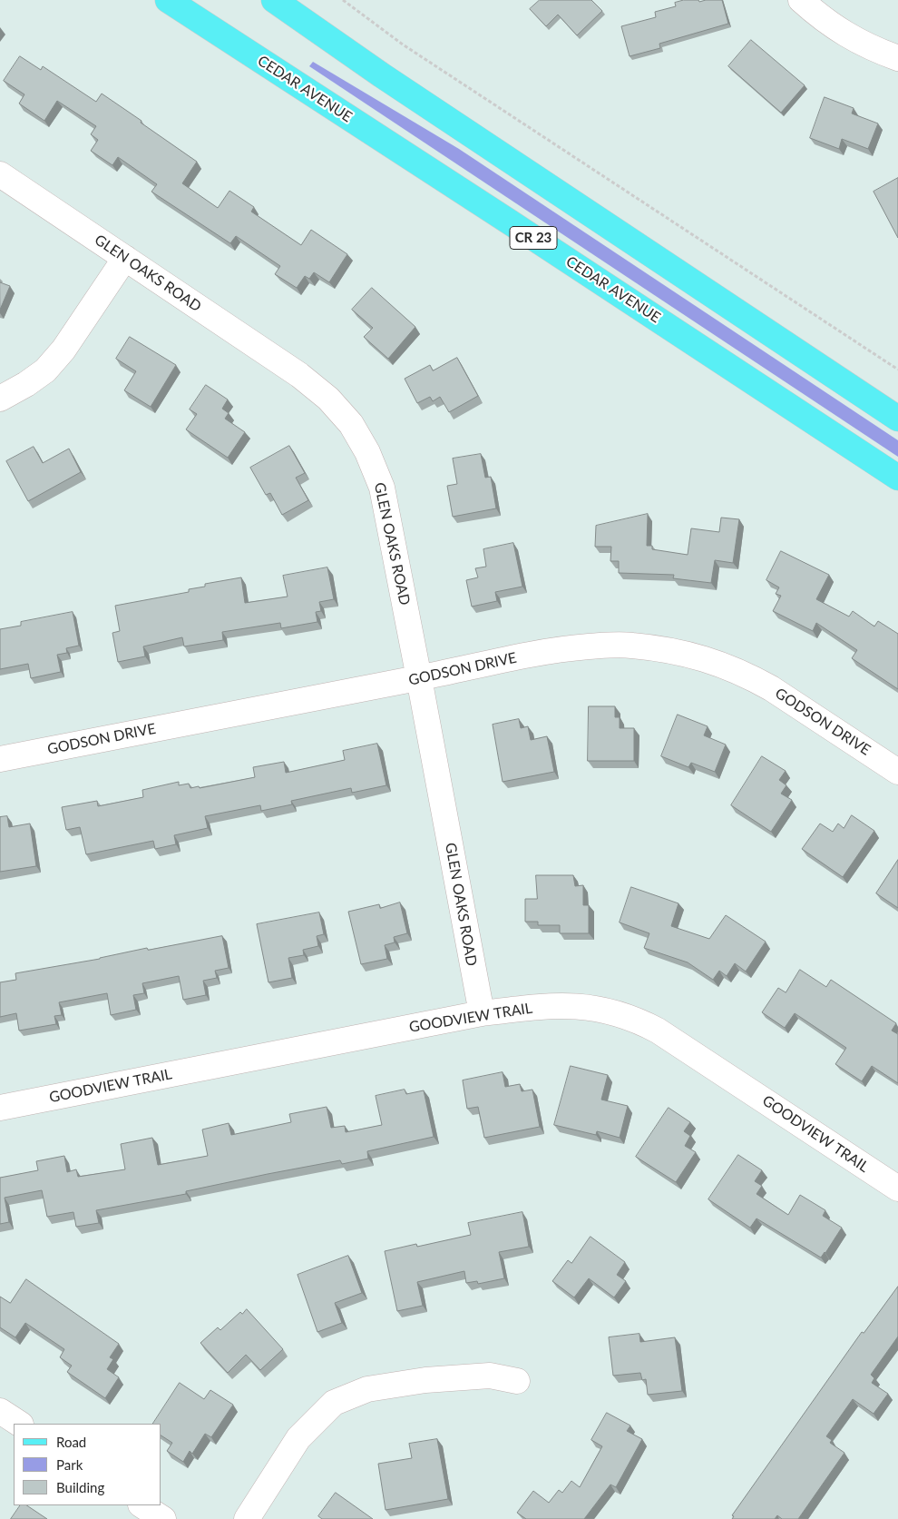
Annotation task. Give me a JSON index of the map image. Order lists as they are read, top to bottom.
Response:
{
  "streets": {
    "main road": ["CEDAR AVENUE", "CR 23"],
    "street": ["GLEN OAKS ROAD", "GODSON DRIVE", "GOODVIEW TRAIL"]
  },
  "crossings": [
    ["GLEN OAKS ROAD", "GODSON DRIVE"],
    ["GLEN OAKS ROAD", "GOODVIEW TRAIL"]
  ],
  "legend": ["Road", "Park", "Building"]
}
